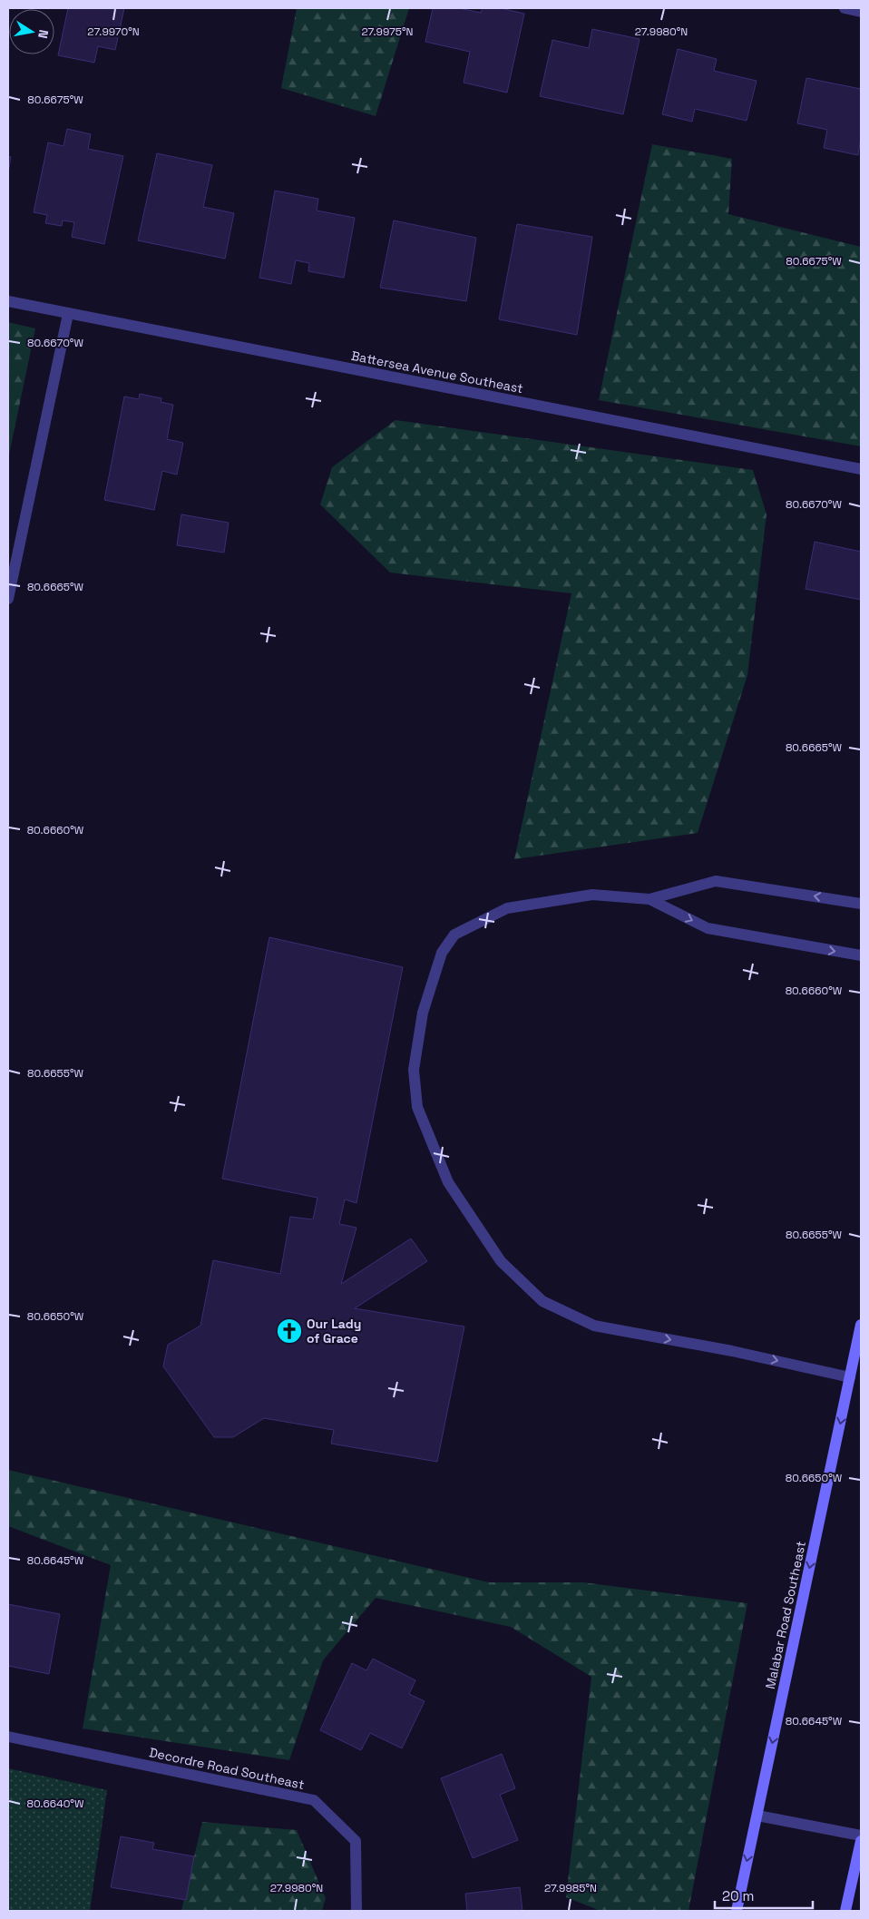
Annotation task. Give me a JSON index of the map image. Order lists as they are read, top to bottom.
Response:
{
  "streets": {
    "main road": ["Malabar Road Southeast"],
    "street": ["Battersea Avenue Southeast", "Decordre Road Southeast"]
  },
  "one_way": ["Malabar Road Southeast"],
  "places": {
    "church": ["Our Lady of Grace"]
  },
  "scale_bar": "20 m",
  "north": "right",
  "coordinates": [
    "27.9970°N",
    "27.9975°N",
    "27.9980°N",
    "80.6675°W",
    "80.6670°W",
    "80.6665°W",
    "80.6660°W",
    "80.6655°W",
    "80.6650°W",
    "80.6645°W",
    "80.6640°W",
    "27.9985°N"
  ]
}
